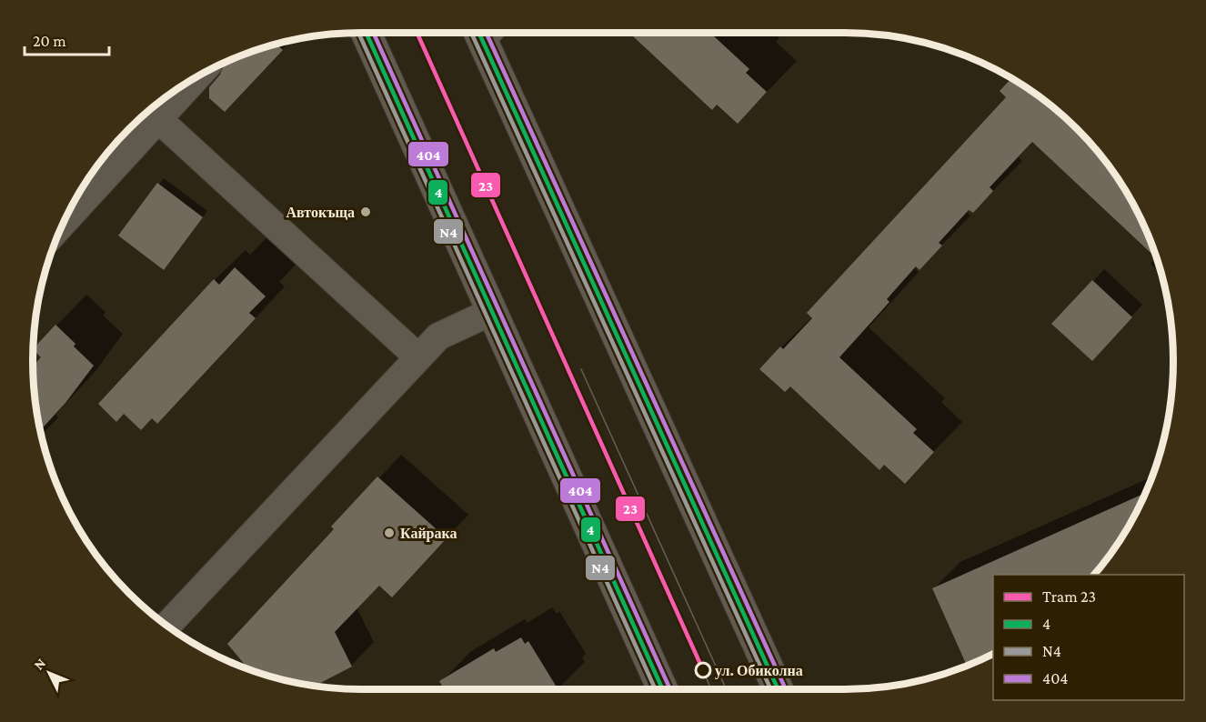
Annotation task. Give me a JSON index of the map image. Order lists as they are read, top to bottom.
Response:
{
  "places": ["Автокъща", "Кайрака", "ул. Обиколна"],
  "lines": [
    "tram line 23",
    "transit line 4",
    "transit line N4",
    "transit line 404"
  ],
  "legend": [
    "Tram 23",
    "4",
    "N4",
    "404"
  ],
  "scale_bar": "20 m",
  "north": "top left"
}
